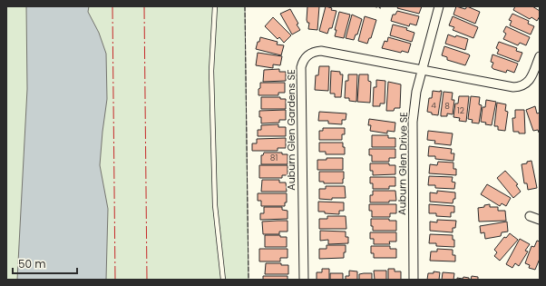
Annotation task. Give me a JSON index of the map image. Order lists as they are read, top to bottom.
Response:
{
  "streets": {
    "street": ["Auburn Glen Gardens SE", "Auburn Glen Drive SE"]
  },
  "crossings": [
    ["Auburn Glen Gardens SE", "Auburn Glen Drive SE"]
  ],
  "house_numbers": [
    "4",
    "8",
    "12",
    "81"
  ],
  "scale_bar": "50 m"
}
